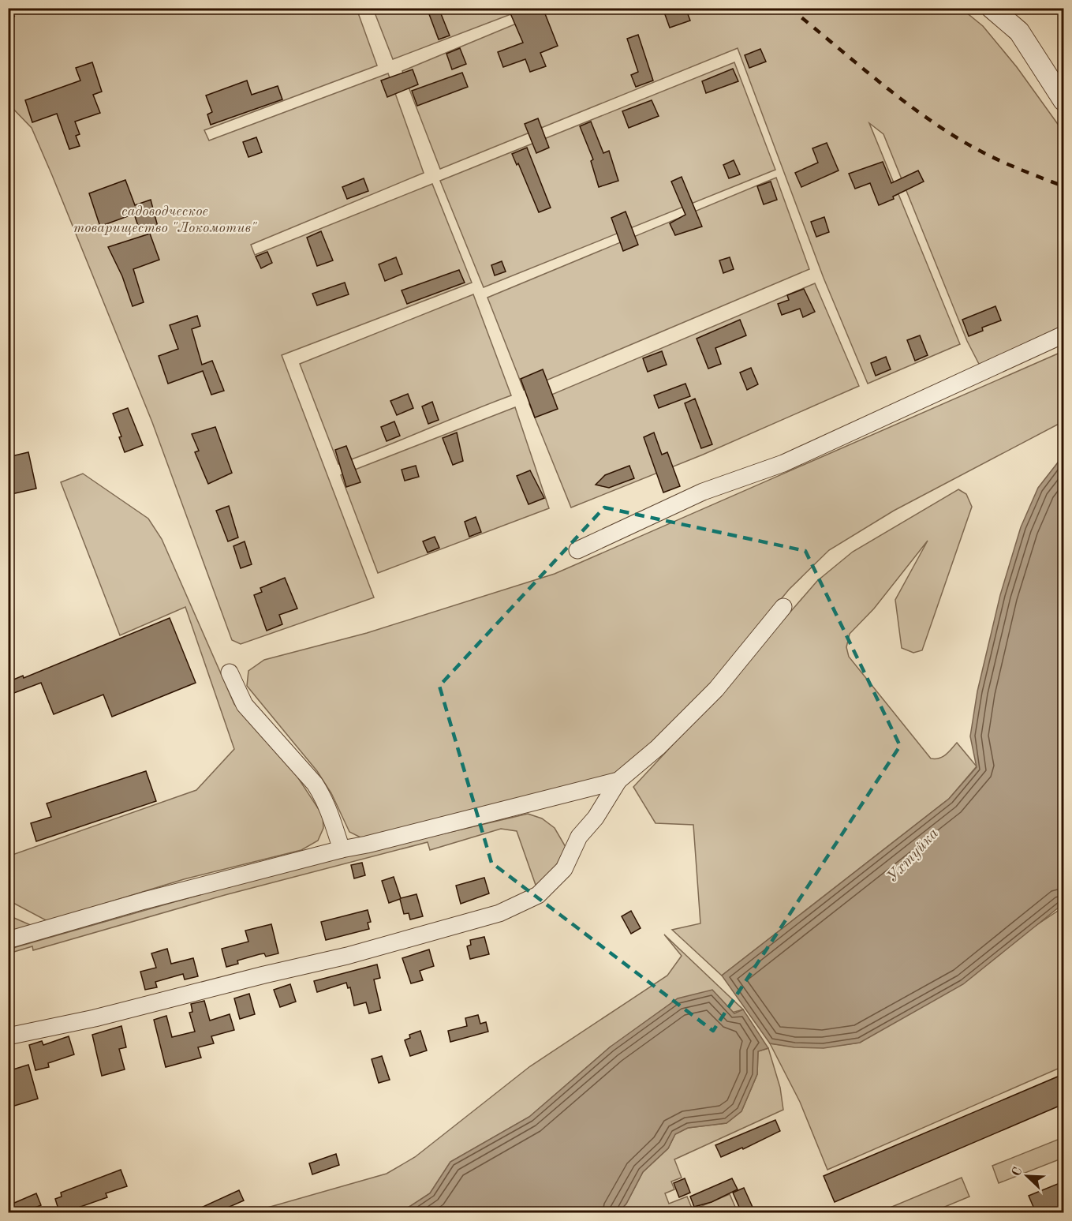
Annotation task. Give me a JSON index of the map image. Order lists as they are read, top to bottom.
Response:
{
  "water": ["Ухтуйка"],
  "parks": ["садоводческое товарищество \"Локомотив\""],
  "north": "top left"
}
